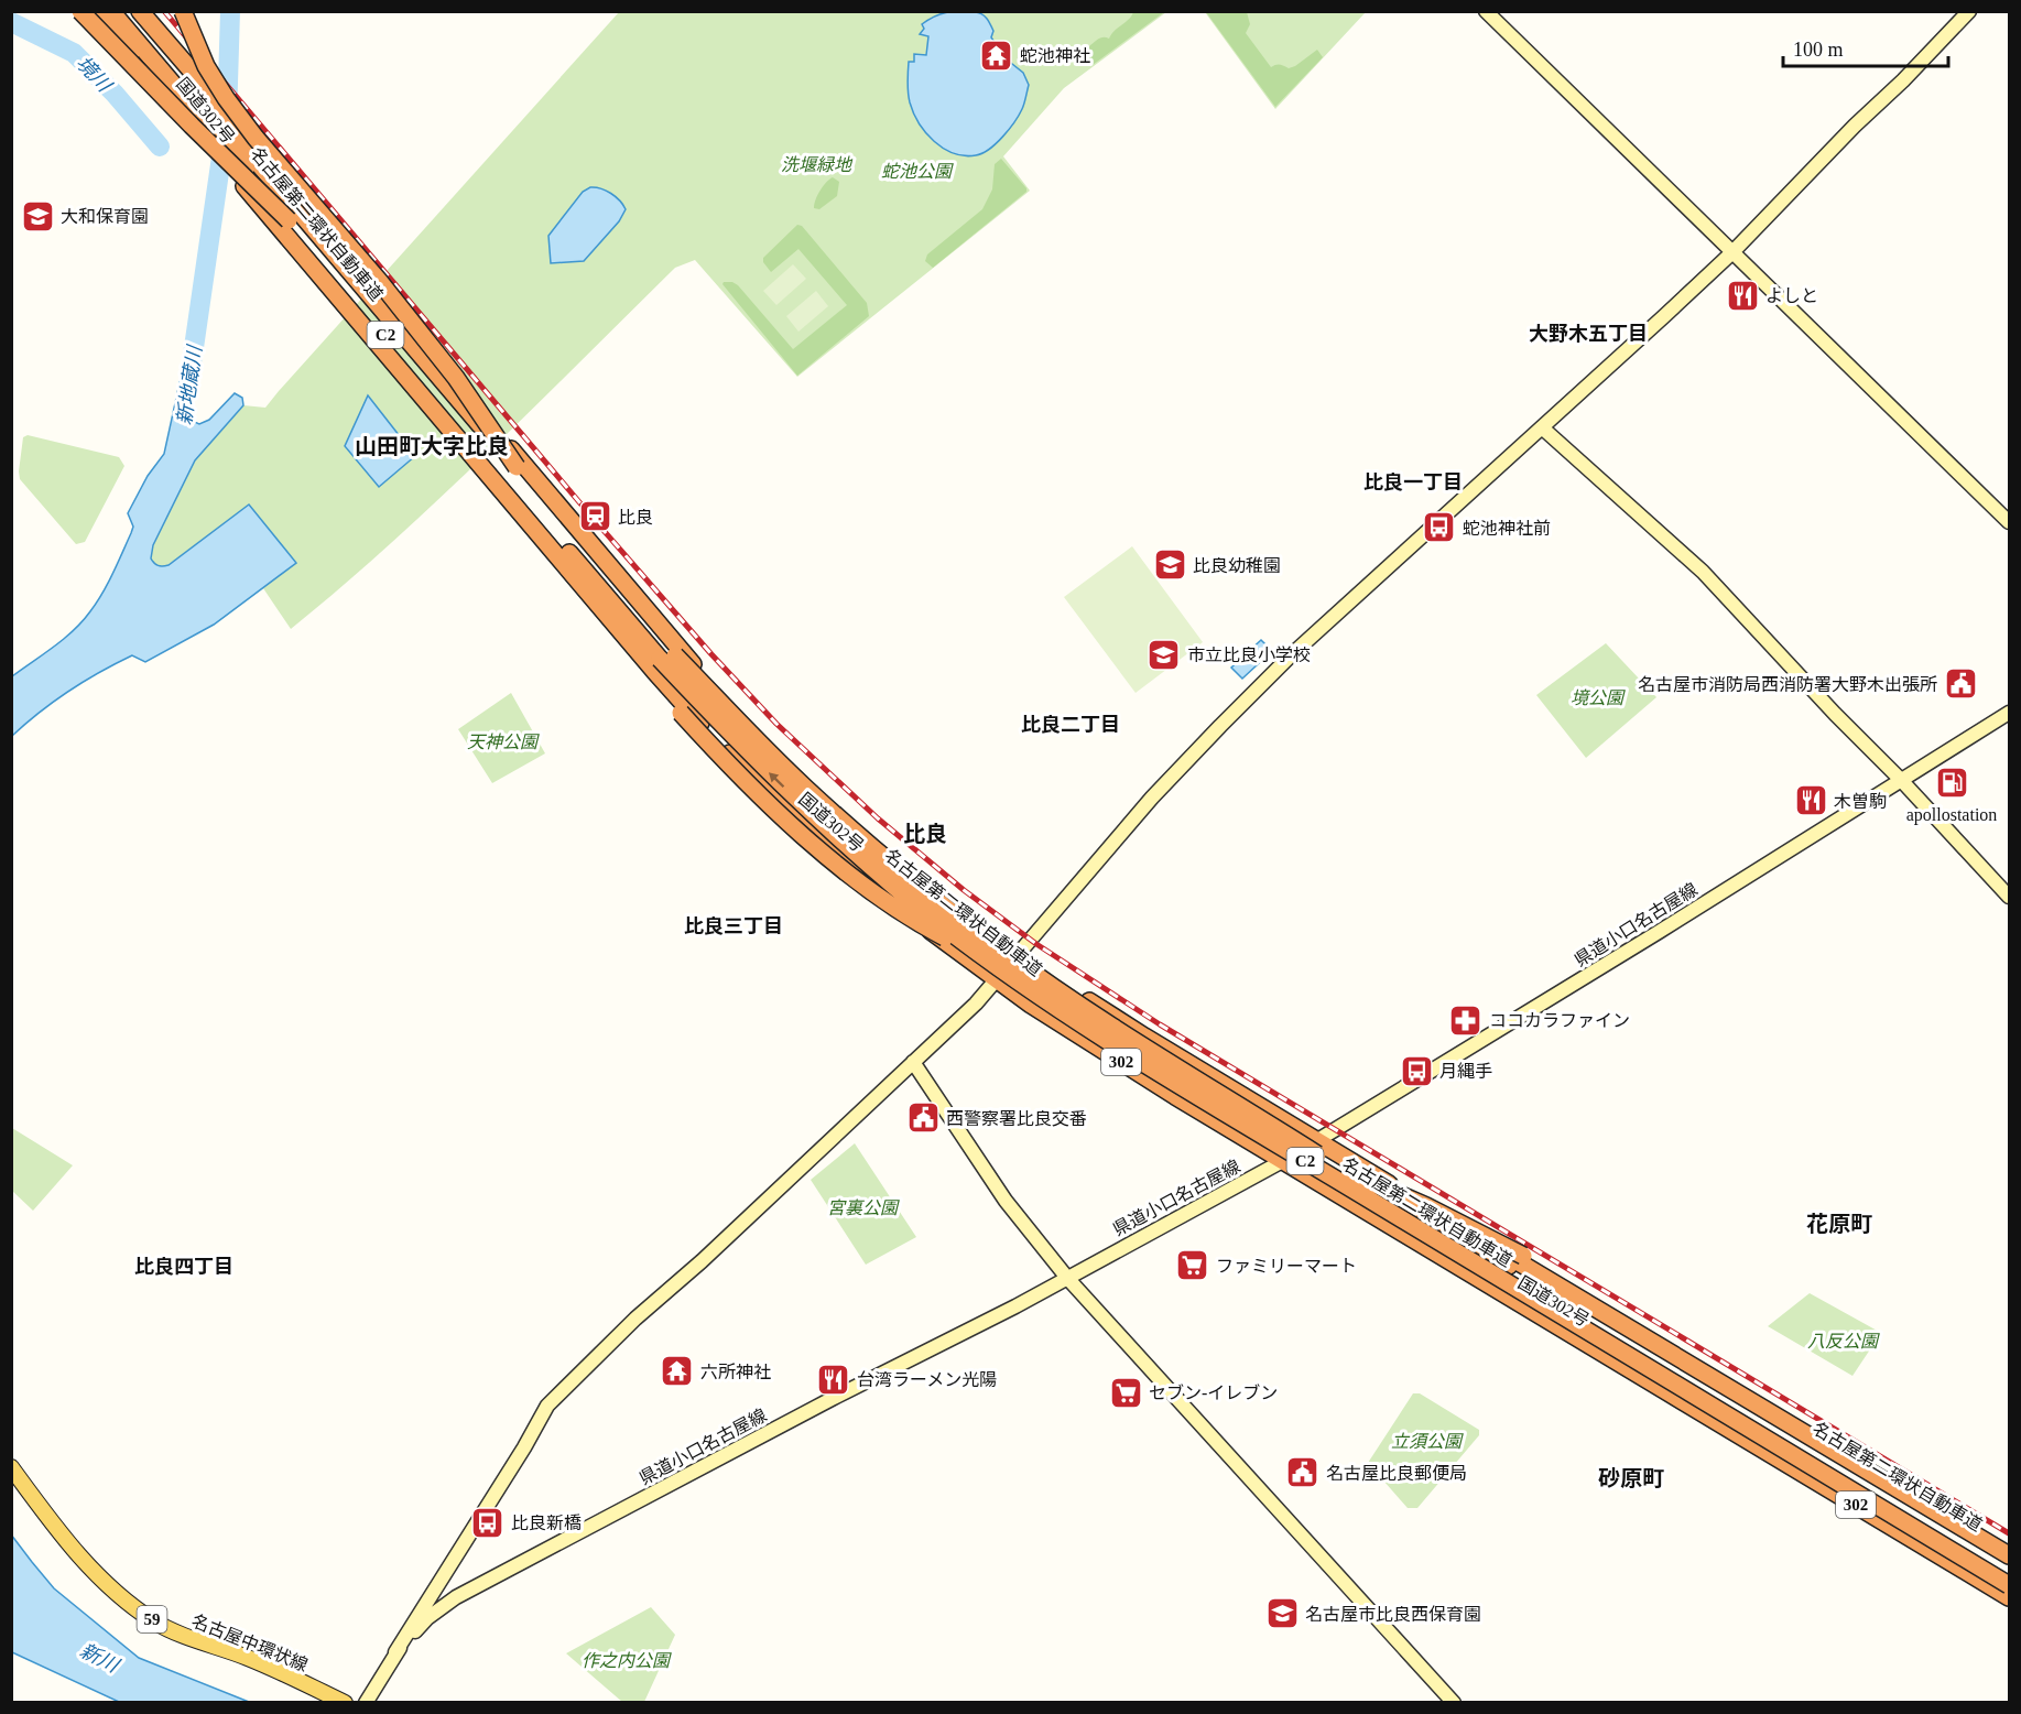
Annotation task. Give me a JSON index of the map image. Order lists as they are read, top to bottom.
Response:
{
  "streets": {
    "highway": [
      "国道302号",
      "名古屋第二環状自動車道",
      "C2",
      "302"
    ],
    "main road": ["59", "名古屋中環状線"],
    "street": ["県道小口名古屋線"]
  },
  "crossings": [
    ["国道302号", "県道小口名古屋線"]
  ],
  "districts": [
    "大野木五丁目",
    "山田町大字比良",
    "比良一丁目",
    "比良二丁目",
    "比良",
    "比良三丁目",
    "花原町",
    "比良四丁目",
    "砂原町"
  ],
  "water": ["境川", "新地蔵川", "新川"],
  "parks": [
    "洗堰緑地",
    "蛇池公園",
    "境公園",
    "天神公園",
    "宮裏公園",
    "八反公園",
    "立須公園",
    "作之内公園"
  ],
  "places": {
    "temple": ["蛇池神社", "六所神社"],
    "school or university": [
      "大和保育園",
      "比良幼稚園",
      "市立比良小学校",
      "名古屋市比良西保育園"
    ],
    "restaurant": ["よしと", "木曽駒", "台湾ラーメン光陽"],
    "station": ["比良"],
    "bus stop": ["蛇池神社前", "月縄手", "比良新橋"],
    "public building": ["名古屋市消防局西消防署大野木出張所", "西警察署比良交番", "名古屋比良郵便局"],
    "fuel station": ["apollostation"],
    "pharmacy": ["ココカラファイン"],
    "supermarket": ["ファミリーマート", "セブン-イレブン"]
  },
  "scale_bar": "100 m"
}
